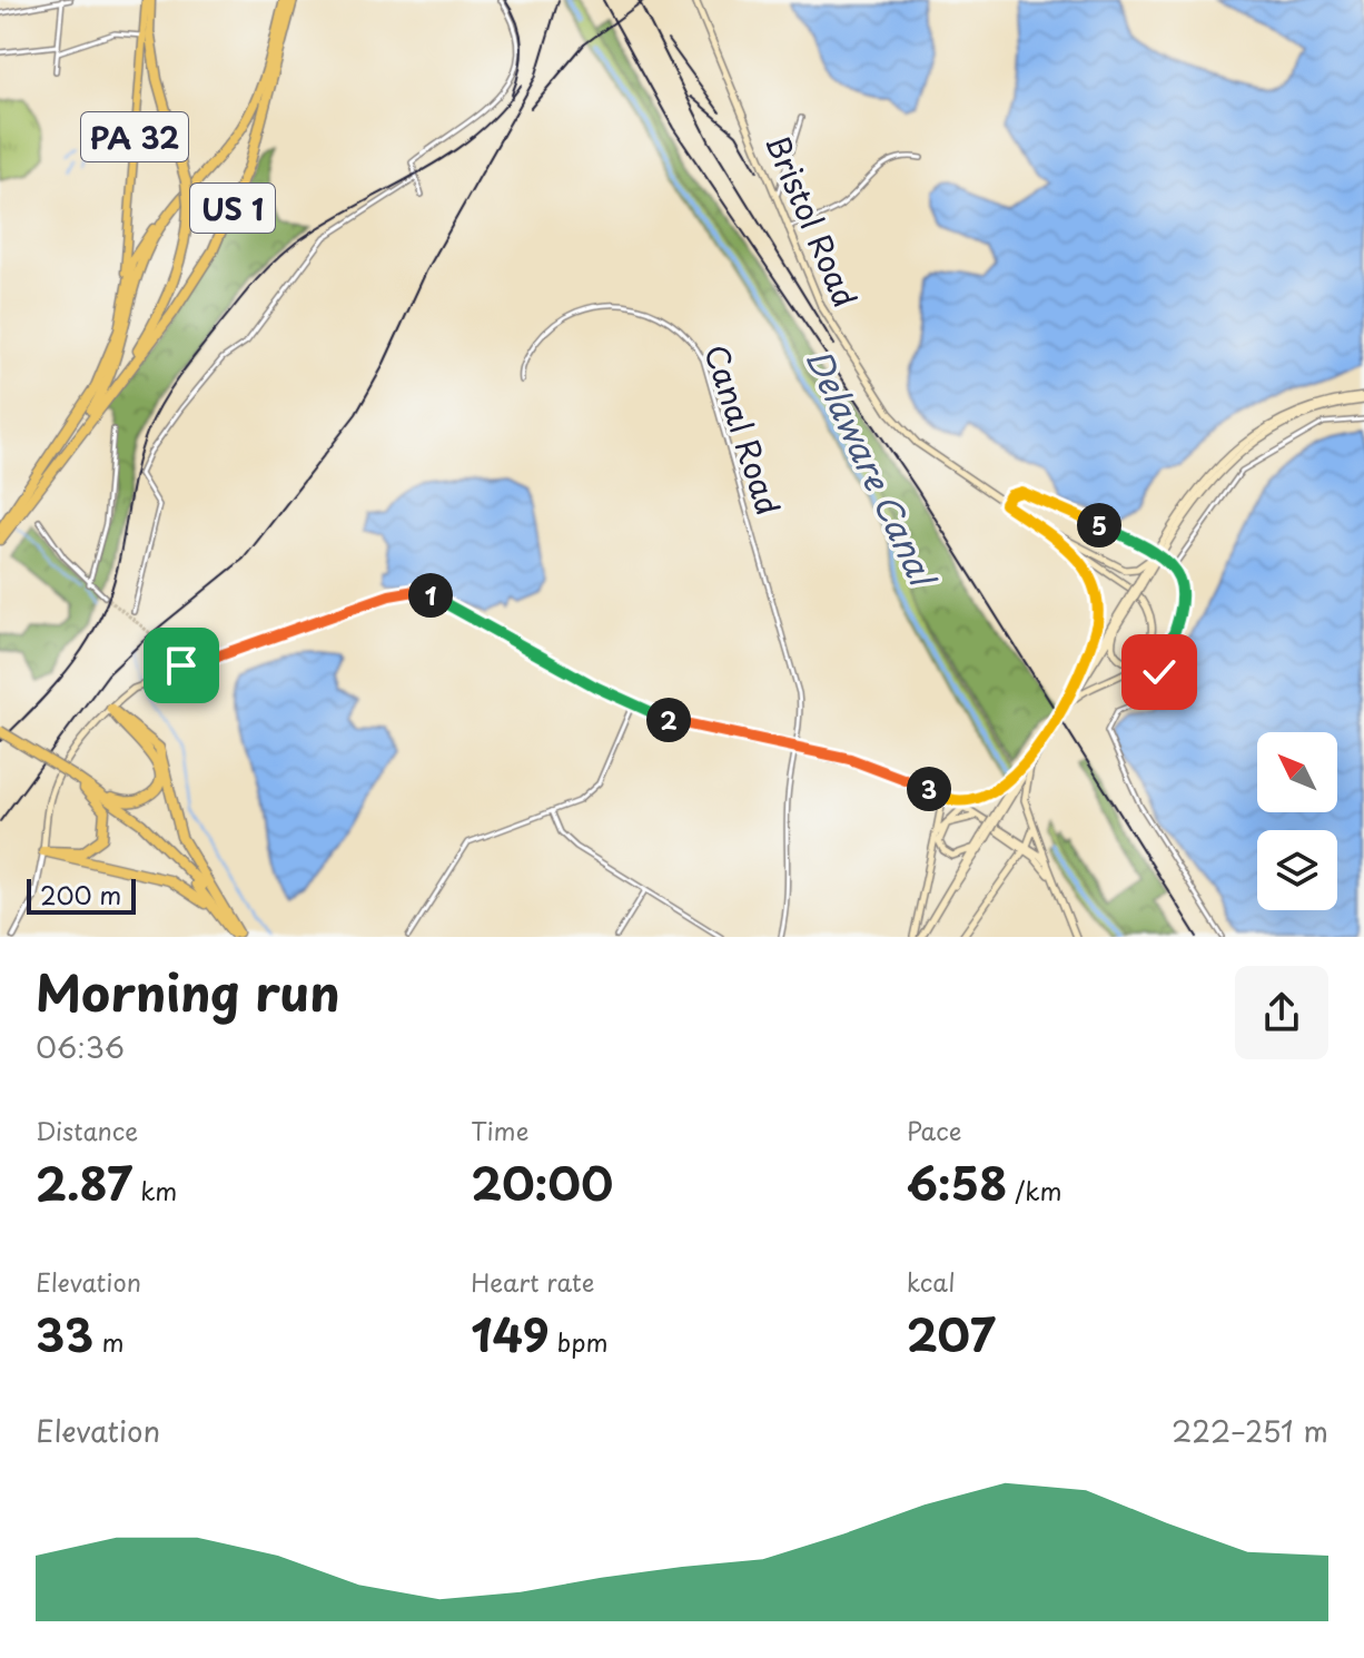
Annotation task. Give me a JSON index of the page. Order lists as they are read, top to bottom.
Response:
{
  "streets": {
    "highway": ["US 1"],
    "main road": ["PA 32", "Bristol Road"],
    "street": ["Canal Road"]
  },
  "water": ["Delaware Canal"],
  "scale_bar": "200 m",
  "north": "top left",
  "page": {
    "pins": [
      "5",
      "1",
      "2",
      "3"
    ],
    "scale": "200 m",
    "heading": ["Morning run", "06:36"],
    "stats": [
      ["Distance", "2.87 km"],
      ["Time", "20:00"],
      ["Pace", "6:58 /km"],
      ["Elevation", "33 m"],
      ["Heart rate", "149 bpm"],
      ["kcal", "207"]
    ],
    "chart": ["Elevation", "222–251 m"]
  }
}
